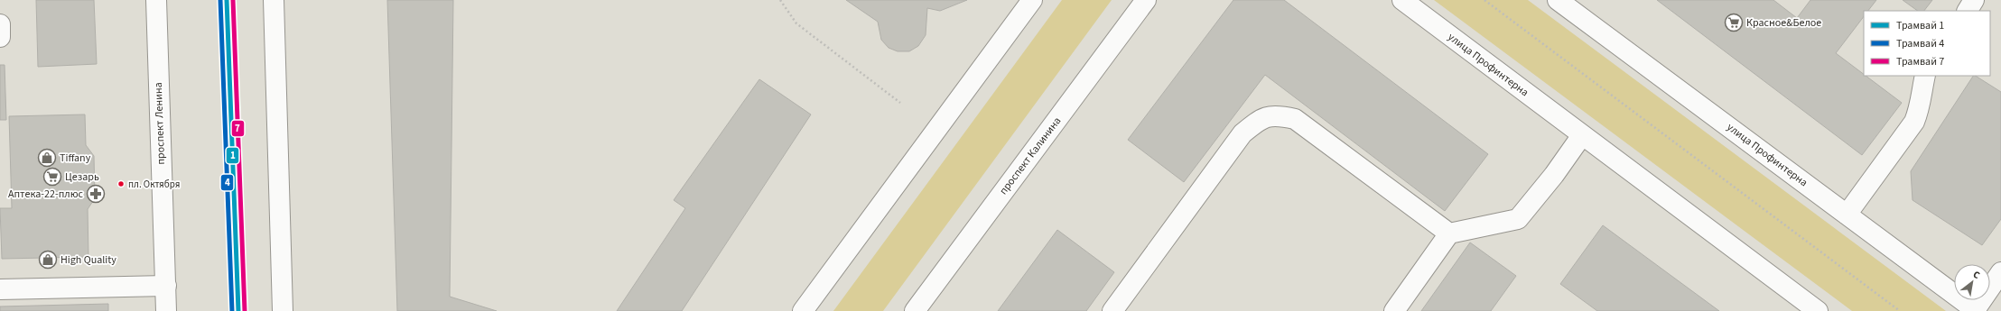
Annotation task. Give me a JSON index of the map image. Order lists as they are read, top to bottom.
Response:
{
  "streets": {
    "main road": ["улица Профинтерна", "проспект Ленина", "проспект Калинина"]
  },
  "places": {
    "supermarket": ["Красное&Белое", "Цезарь"],
    "shop": ["Tiffany", "High Quality"],
    "other": ["пл. Октября"],
    "pharmacy": ["Аптека-22-плюс"]
  },
  "lines": ["tram line 1", "tram line 4", "tram line 7"],
  "legend": ["Трамвай 1", "Трамвай 4", "Трамвай 7"],
  "north": "top right"
}
